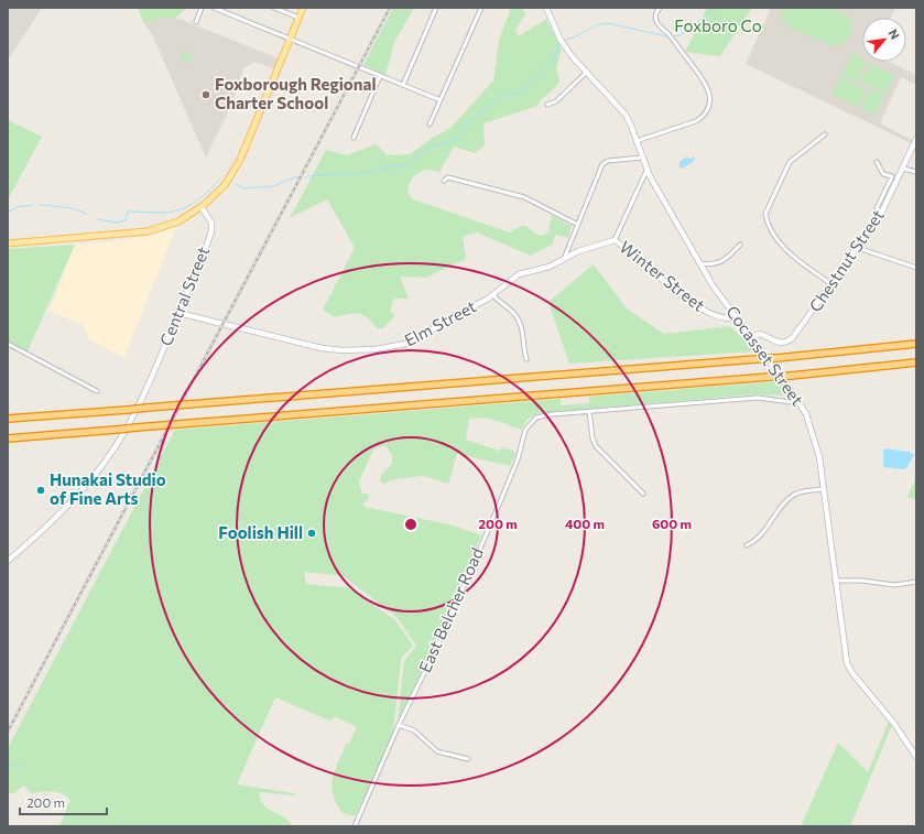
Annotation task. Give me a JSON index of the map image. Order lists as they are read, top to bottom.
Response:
{
  "streets": {
    "main road": [
      "Chestnut Street",
      "Winter Street",
      "Central Street",
      "Elm Street",
      "Cocasset Street"
    ],
    "street": ["East Belcher Road"]
  },
  "crossings": [
    ["Chestnut Street", "Cocasset Street"],
    ["Winter Street", "Elm Street"],
    ["Winter Street", "Cocasset Street"],
    ["Central Street", "Elm Street"],
    ["Cocasset Street", "East Belcher Road"]
  ],
  "parks": ["Foxboro Co"],
  "places": ["Foxborough Regional Charter School", "Hunakai Studio of Fine Arts", "Foolish Hill"],
  "scale_bar": "200 m",
  "north": "top right",
  "rings": ["200 m", "400 m", "600 m"]
}
